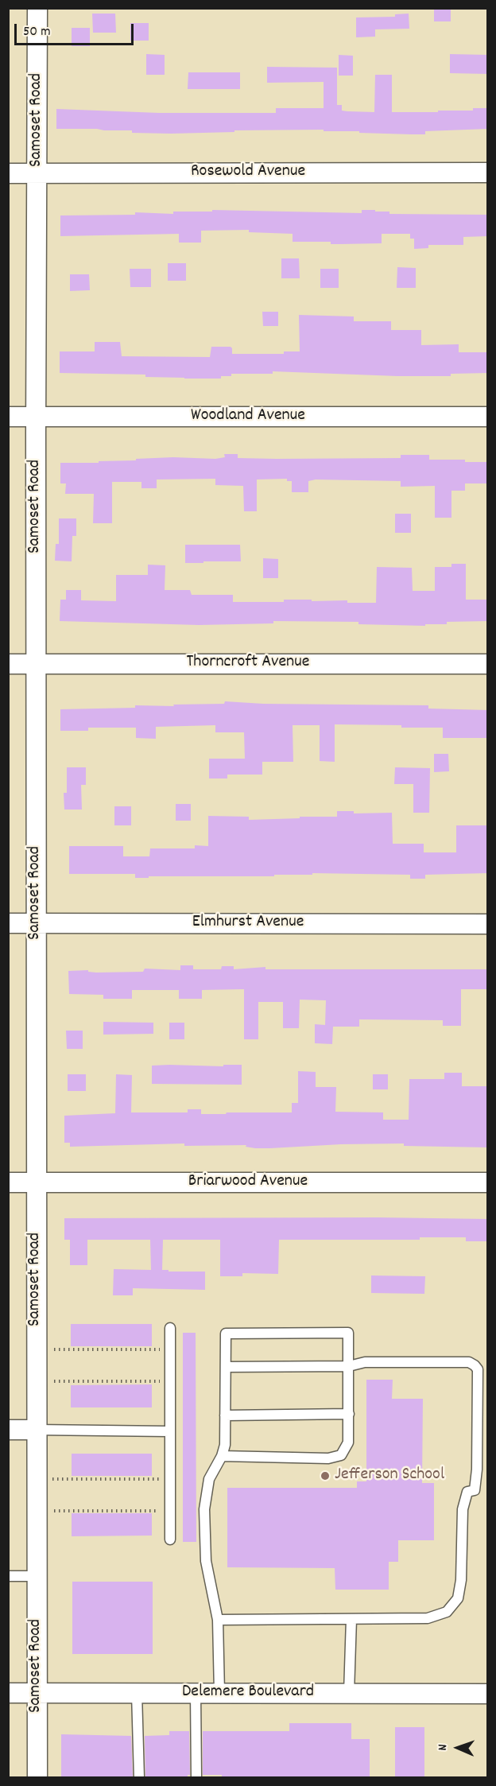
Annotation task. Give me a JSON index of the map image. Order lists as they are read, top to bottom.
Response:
{
  "streets": {
    "street": [
      "Samoset Road",
      "Rosewold Avenue",
      "Woodland Avenue",
      "Thorncroft Avenue",
      "Elmhurst Avenue",
      "Briarwood Avenue",
      "Delemere Boulevard"
    ]
  },
  "crossings": [
    ["Samoset Road", "Rosewold Avenue"],
    ["Samoset Road", "Woodland Avenue"],
    ["Samoset Road", "Thorncroft Avenue"],
    ["Samoset Road", "Elmhurst Avenue"],
    ["Samoset Road", "Briarwood Avenue"],
    ["Samoset Road", "Delemere Boulevard"]
  ],
  "places": ["Jefferson School"],
  "scale_bar": "50 m",
  "north": "left"
}
